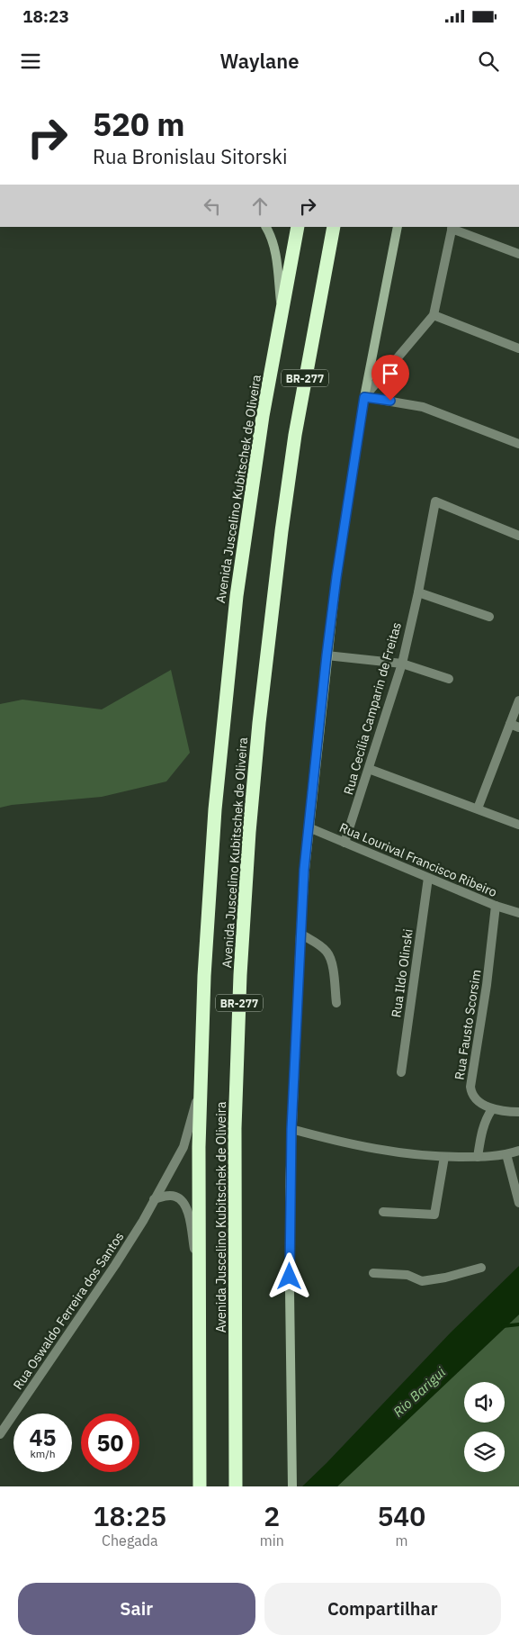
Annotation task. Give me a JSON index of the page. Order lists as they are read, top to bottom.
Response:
{
  "streets": {
    "highway": ["BR-277", "Avenida Juscelino Kubitschek de Oliveira"],
    "street": [
      "Rua Cecília Camparin de Freitas",
      "Rua Lourival Francisco Ribeiro",
      "Rua Ildo Olinski",
      "Rua Fausto Scorsim",
      "Rua Oswaldo Ferreira dos Santos"
    ]
  },
  "crossings": [
    ["Avenida Juscelino Kubitschek de Oliveira", "Rua Oswaldo Ferreira dos Santos"],
    ["Rua Cecília Camparin de Freitas", "Rua Lourival Francisco Ribeiro"],
    ["Rua Lourival Francisco Ribeiro", "Rua Ildo Olinski"],
    ["Rua Lourival Francisco Ribeiro", "Rua Fausto Scorsim"]
  ],
  "water": ["Rio Barigui"],
  "page": {
    "status": "18:23",
    "header": "Waylane",
    "turn": ["520 m", "Rua Bronislau Sitorski"],
    "speed": "45 km/h",
    "limit": "50",
    "eta": [
      "18:25",
      "Chegada",
      "2",
      "min",
      "540",
      "m"
    ],
    "buttons": ["Sair", "Compartilhar"]
  }
}
